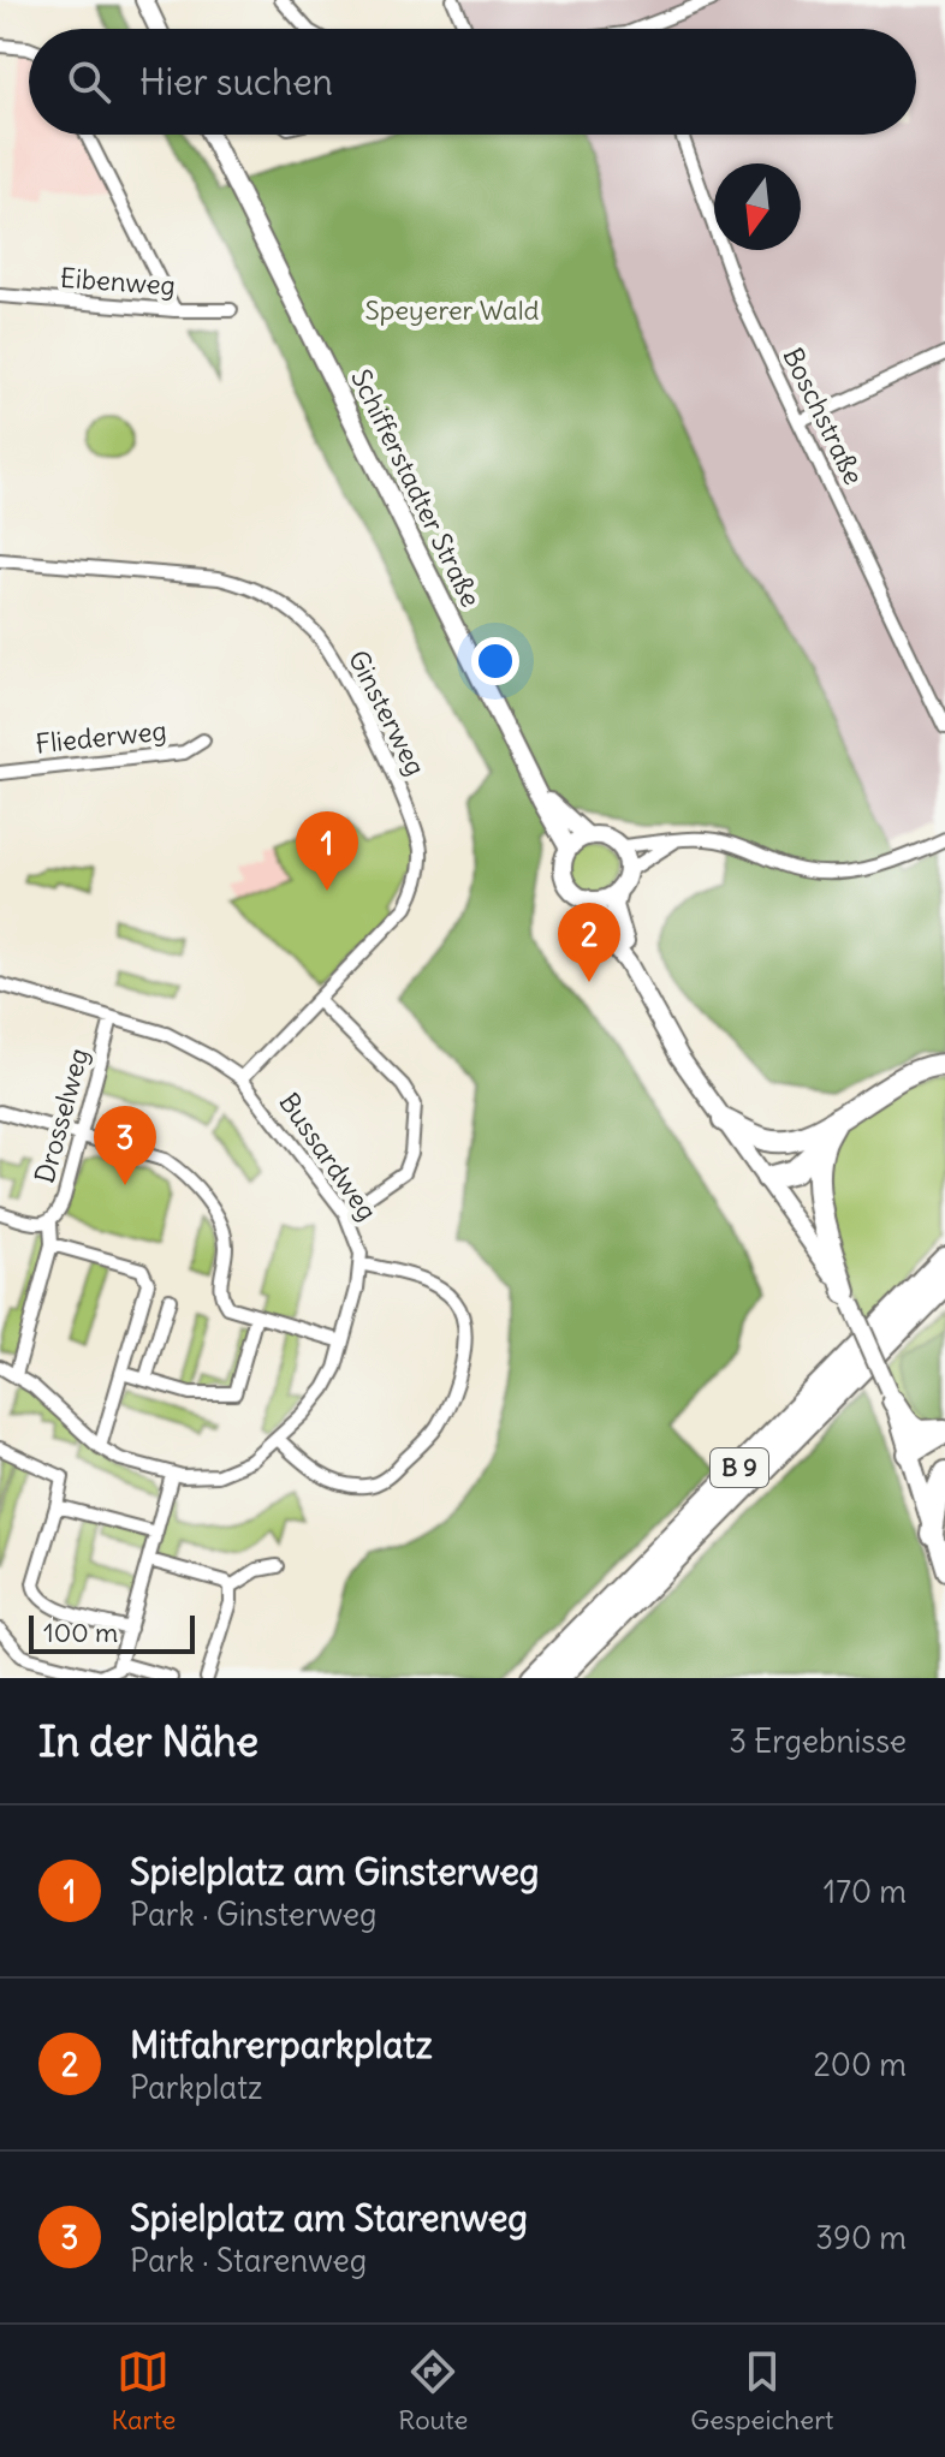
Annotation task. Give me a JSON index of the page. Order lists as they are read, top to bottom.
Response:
{
  "streets": {
    "highway": ["B 9"],
    "main road": ["Schifferstadter Straße"],
    "street": [
      "Eibenweg",
      "Boschstraße",
      "Ginsterweg",
      "Fliederweg",
      "Drosselweg",
      "Bussardweg"
    ]
  },
  "crossings": [
    ["Ginsterweg", "Bussardweg"],
    ["Drosselweg", "Bussardweg"]
  ],
  "parks": ["Speyerer Wald"],
  "scale_bar": "100 m",
  "north": "bottom",
  "page": {
    "search": "Hier suchen",
    "pins": ["1", "2", "3"],
    "scale": "100 m",
    "heading": ["In der Nähe", "3 Ergebnisse"],
    "list": [
      {
        "mark": "1",
        "name": "Spielplatz am Ginsterweg",
        "note": "Park · Ginsterweg",
        "value": "170 m"
      },
      {
        "mark": "2",
        "name": "Mitfahrerparkplatz",
        "note": "Parkplatz",
        "value": "200 m"
      },
      {
        "mark": "3",
        "name": "Spielplatz am Starenweg",
        "note": "Park · Starenweg",
        "value": "390 m"
      }
    ],
    "nav": ["Karte", "Route", "Gespeichert"]
  }
}
